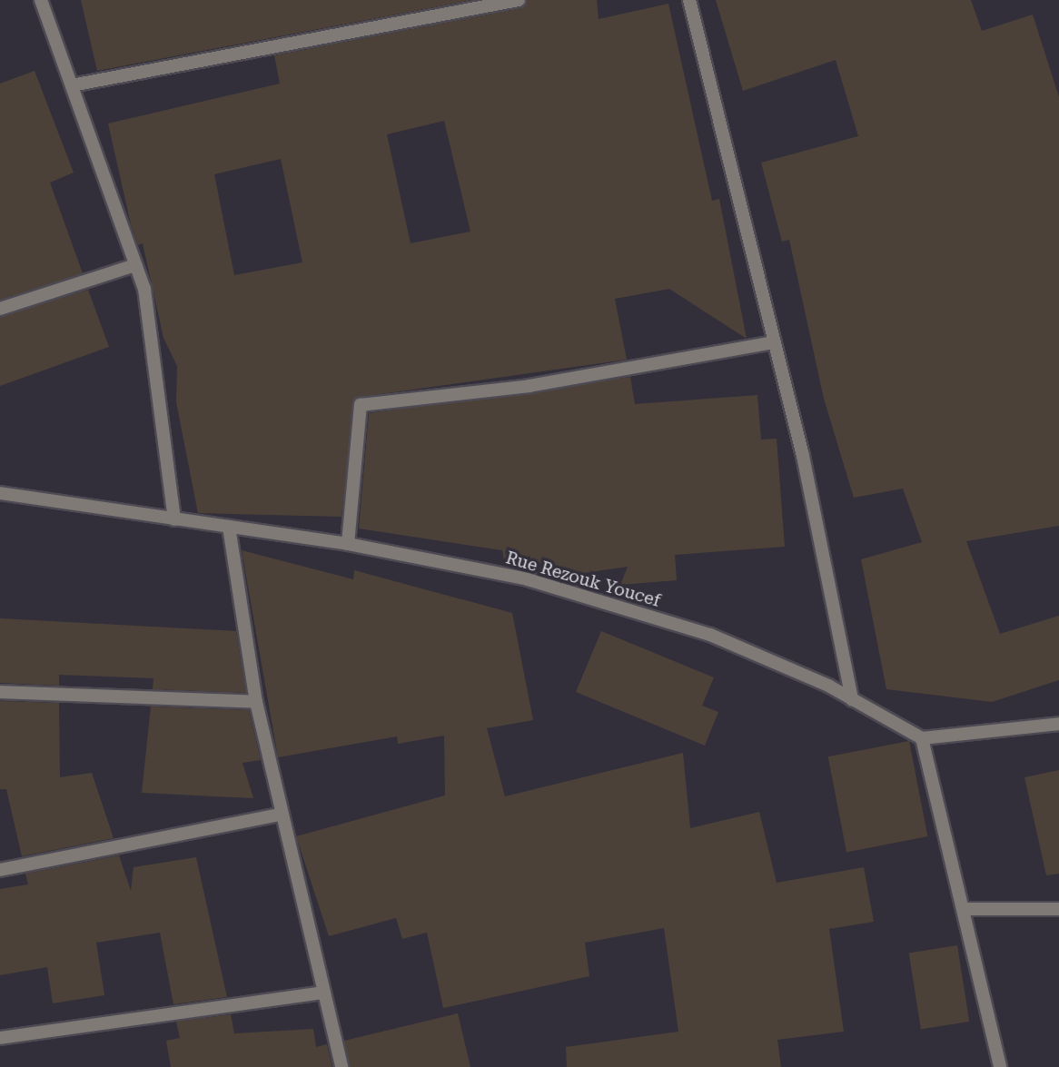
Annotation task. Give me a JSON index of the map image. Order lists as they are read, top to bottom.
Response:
{
  "streets": {
    "street": ["Rue Rezouk Youcef"]
  }
}
